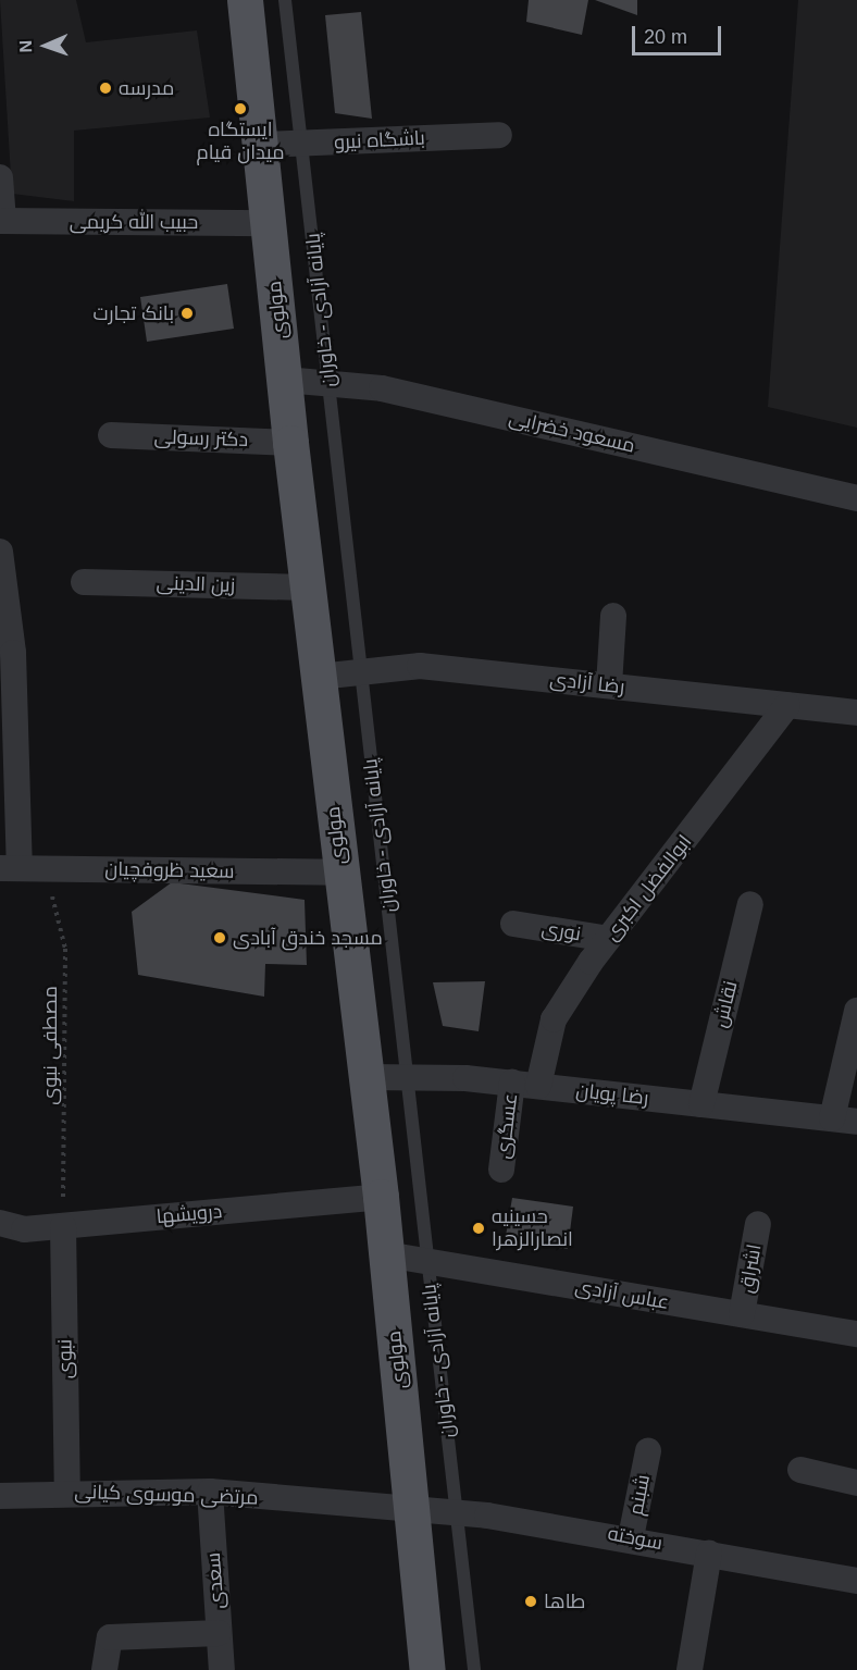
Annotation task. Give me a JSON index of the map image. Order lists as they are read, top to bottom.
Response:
{
  "streets": {
    "main road": ["مولوی"],
    "street": [
      "باشگاه نیرو",
      "حبیب الله کریمی",
      "مسعود خضرایی",
      "دکتر رسولی",
      "زین الدینی",
      "رضا آزادی",
      "سعید ظروفچیان",
      "ابوالفضل اکبری",
      "نوری",
      "نقاش",
      "رضا پویان",
      "عسگری",
      "درویشها",
      "اشراق",
      "عباس آزادی",
      "نبوی",
      "مرتضی موسوی کیانی",
      "شبنم",
      "سوخته",
      "سعدی"
    ],
    "lane": ["پایانه آزادی - خاوران"],
    "path": ["مصطفی نبوی"]
  },
  "crossings": [
    ["باشگاه نیرو", "مولوی"],
    ["باشگاه نیرو", "پایانه آزادی - خاوران"],
    ["حبیب الله کریمی", "مولوی"],
    ["مولوی", "مسعود خضرایی"],
    ["مولوی", "دکتر رسولی"],
    ["مولوی", "زین الدینی"],
    ["مولوی", "رضا آزادی"],
    ["مولوی", "سعید ظروفچیان"],
    ["مولوی", "رضا پویان"],
    ["مولوی", "درویشها"],
    ["مولوی", "عباس آزادی"],
    ["مولوی", "مرتضی موسوی کیانی"],
    ["مولوی", "سوخته"],
    ["پایانه آزادی - خاوران", "مسعود خضرایی"],
    ["پایانه آزادی - خاوران", "رضا آزادی"],
    ["پایانه آزادی - خاوران", "رضا پویان"],
    ["پایانه آزادی - خاوران", "عباس آزادی"],
    ["پایانه آزادی - خاوران", "سوخته"],
    ["رضا آزادی", "ابوالفضل اکبری"],
    ["سعید ظروفچیان", "مصطفی نبوی"],
    ["ابوالفضل اکبری", "نوری"],
    ["ابوالفضل اکبری", "رضا پویان"],
    ["نقاش", "رضا پویان"],
    ["مصطفی نبوی", "درویشها"],
    ["مصطفی نبوی", "نبوی"],
    ["رضا پویان", "عسگری"],
    ["درویشها", "نبوی"],
    ["اشراق", "عباس آزادی"],
    ["نبوی", "مرتضی موسوی کیانی"],
    ["مرتضی موسوی کیانی", "سوخته"],
    ["مرتضی موسوی کیانی", "سعدی"],
    ["شبنم", "سوخته"]
  ],
  "places": [
    "مدرسه",
    "ایستگاه میدان قیام",
    "بانک تجارت",
    "مسجد خندق آبادی",
    "حسینیه انصارالزهرا",
    "طاها"
  ],
  "scale_bar": "20 m",
  "north": "left"
}
